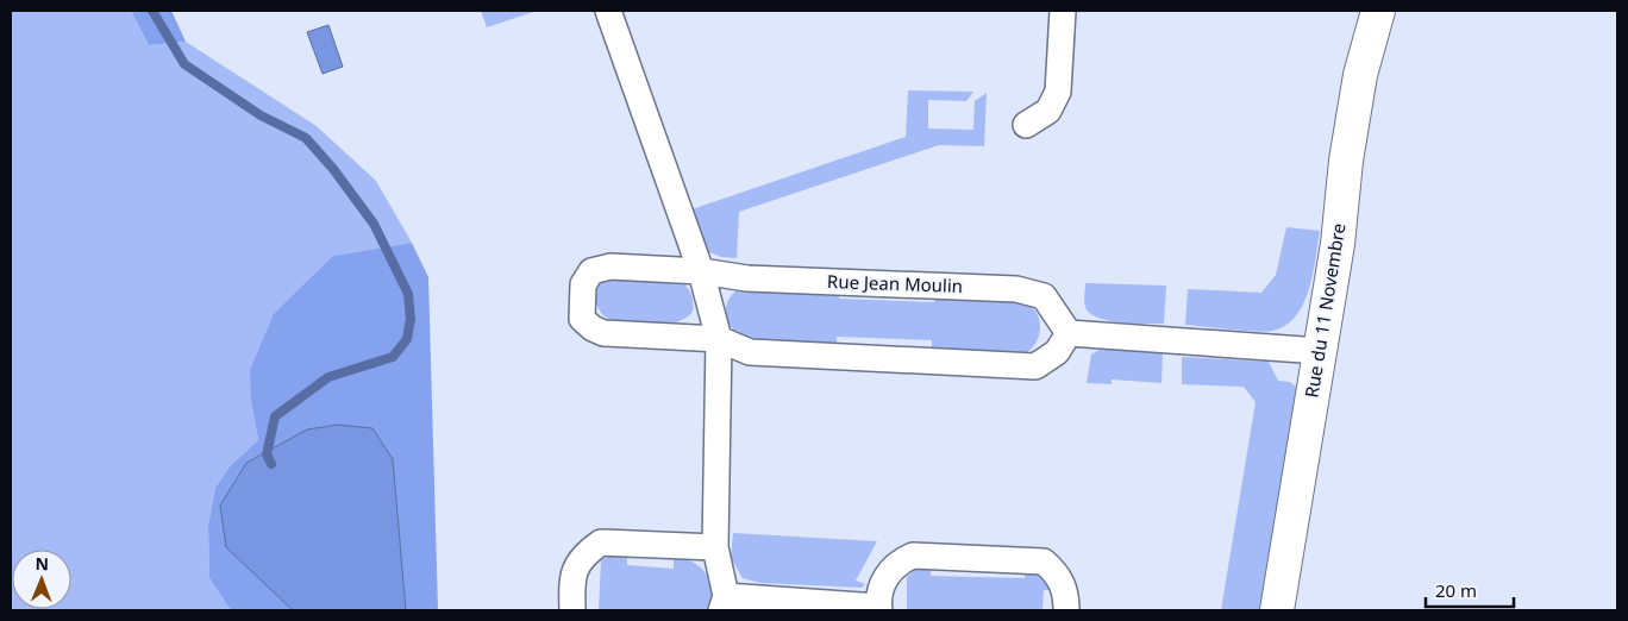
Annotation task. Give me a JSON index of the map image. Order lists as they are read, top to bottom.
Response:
{
  "streets": {
    "street": ["Rue Jean Moulin", "Rue du 11 Novembre"]
  },
  "scale_bar": "20 m",
  "north": "top"
}
